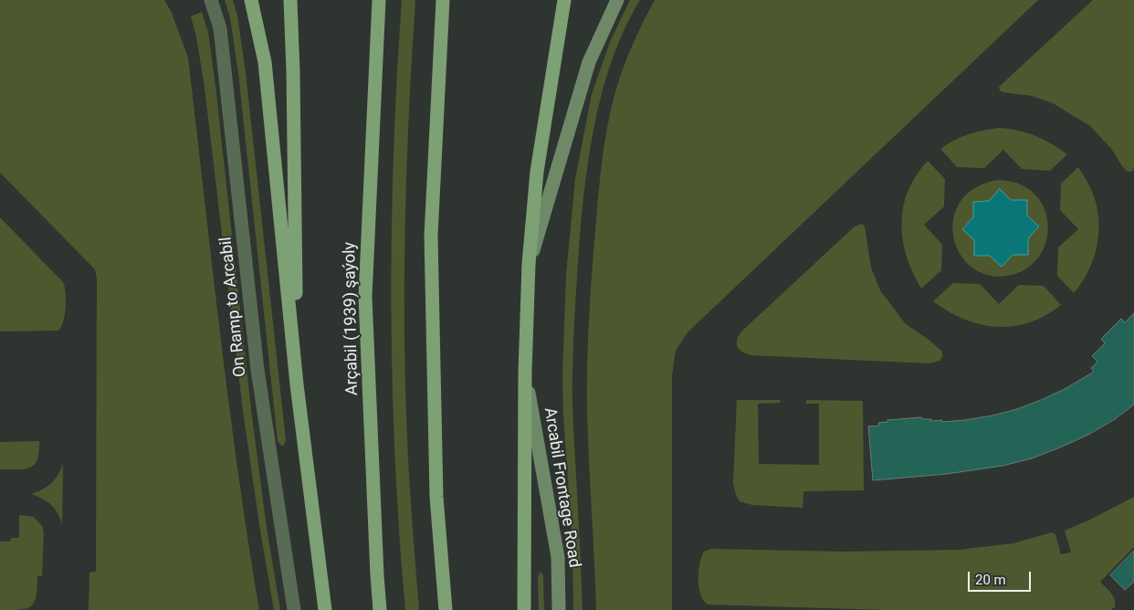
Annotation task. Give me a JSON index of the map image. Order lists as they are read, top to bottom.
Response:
{
  "streets": {
    "main road": ["Arçabil (1939) şaýoly", "Arcabil Frontage Road"],
    "street": ["On Ramp to Arcabil"]
  },
  "scale_bar": "20 m"
}
